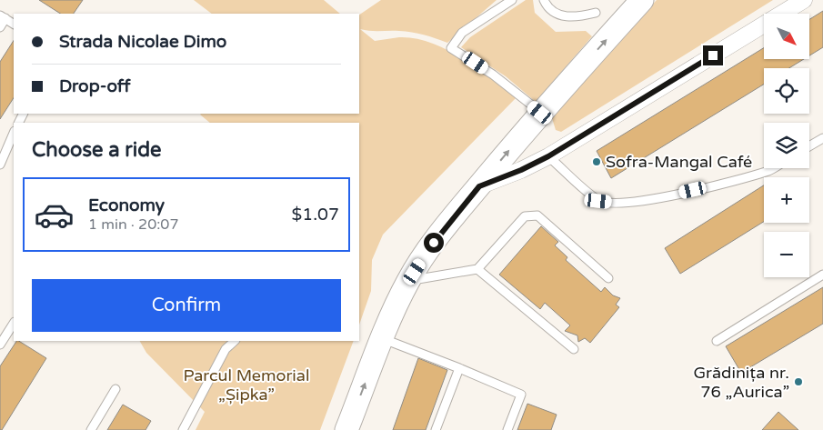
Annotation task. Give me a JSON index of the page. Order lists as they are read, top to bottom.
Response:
{
  "parks": ["Parcul Memorial „Șipka”"],
  "places": ["Sofra-Mangal Café", "Grădinița nr. 76 „Aurica”"],
  "north": "bottom right",
  "page": {
    "map_buttons": ["+", "−"],
    "banner": ["Strada Nicolae Dimo", "Drop-off"],
    "heading": "Choose a ride",
    "list": [
      {
        "name": "Economy",
        "note": "1 min · 20:07",
        "value": "$1.07"
      }
    ],
    "buttons": "Confirm"
  }
}
